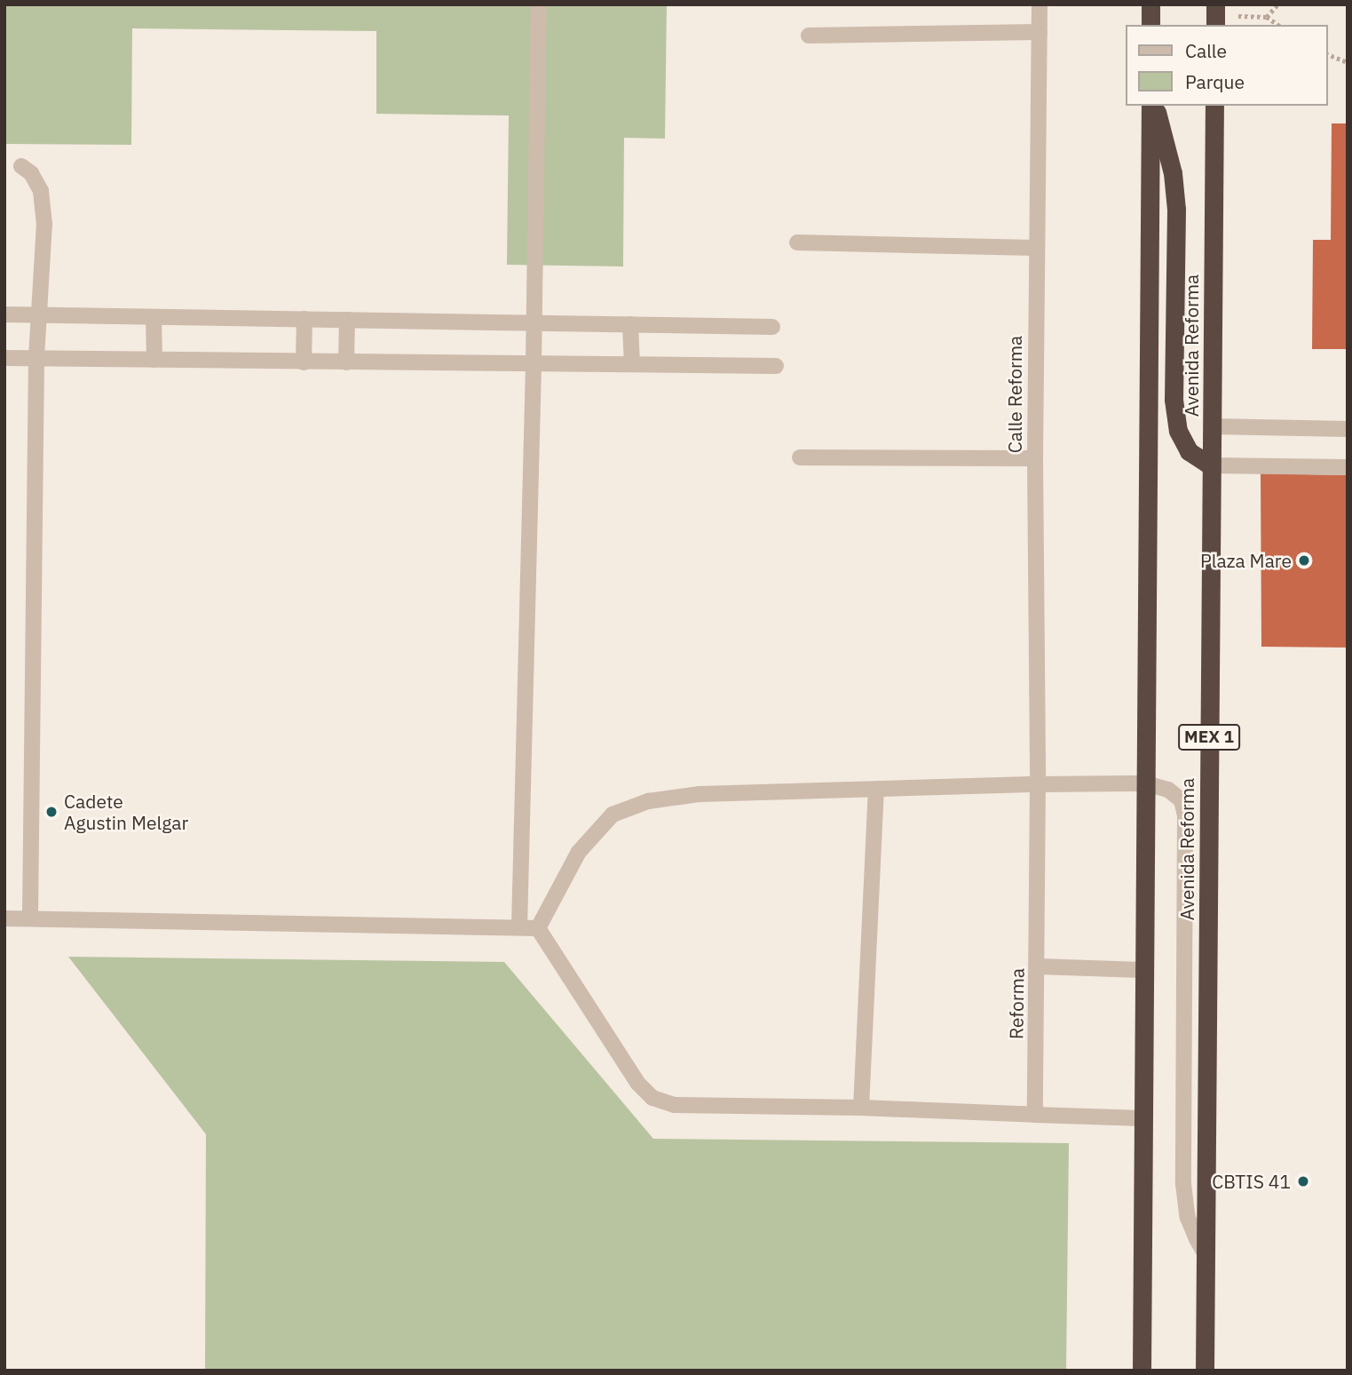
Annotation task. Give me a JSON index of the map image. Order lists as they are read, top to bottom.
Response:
{
  "streets": {
    "highway": ["Avenida Reforma", "MEX 1"],
    "street": ["Calle Reforma", "Reforma"]
  },
  "crossings": [
    ["Calle Reforma", "Reforma"]
  ],
  "places": ["Plaza Mare", "Cadete Agustin Melgar", "CBTIS 41"],
  "legend": ["Calle", "Parque"]
}
